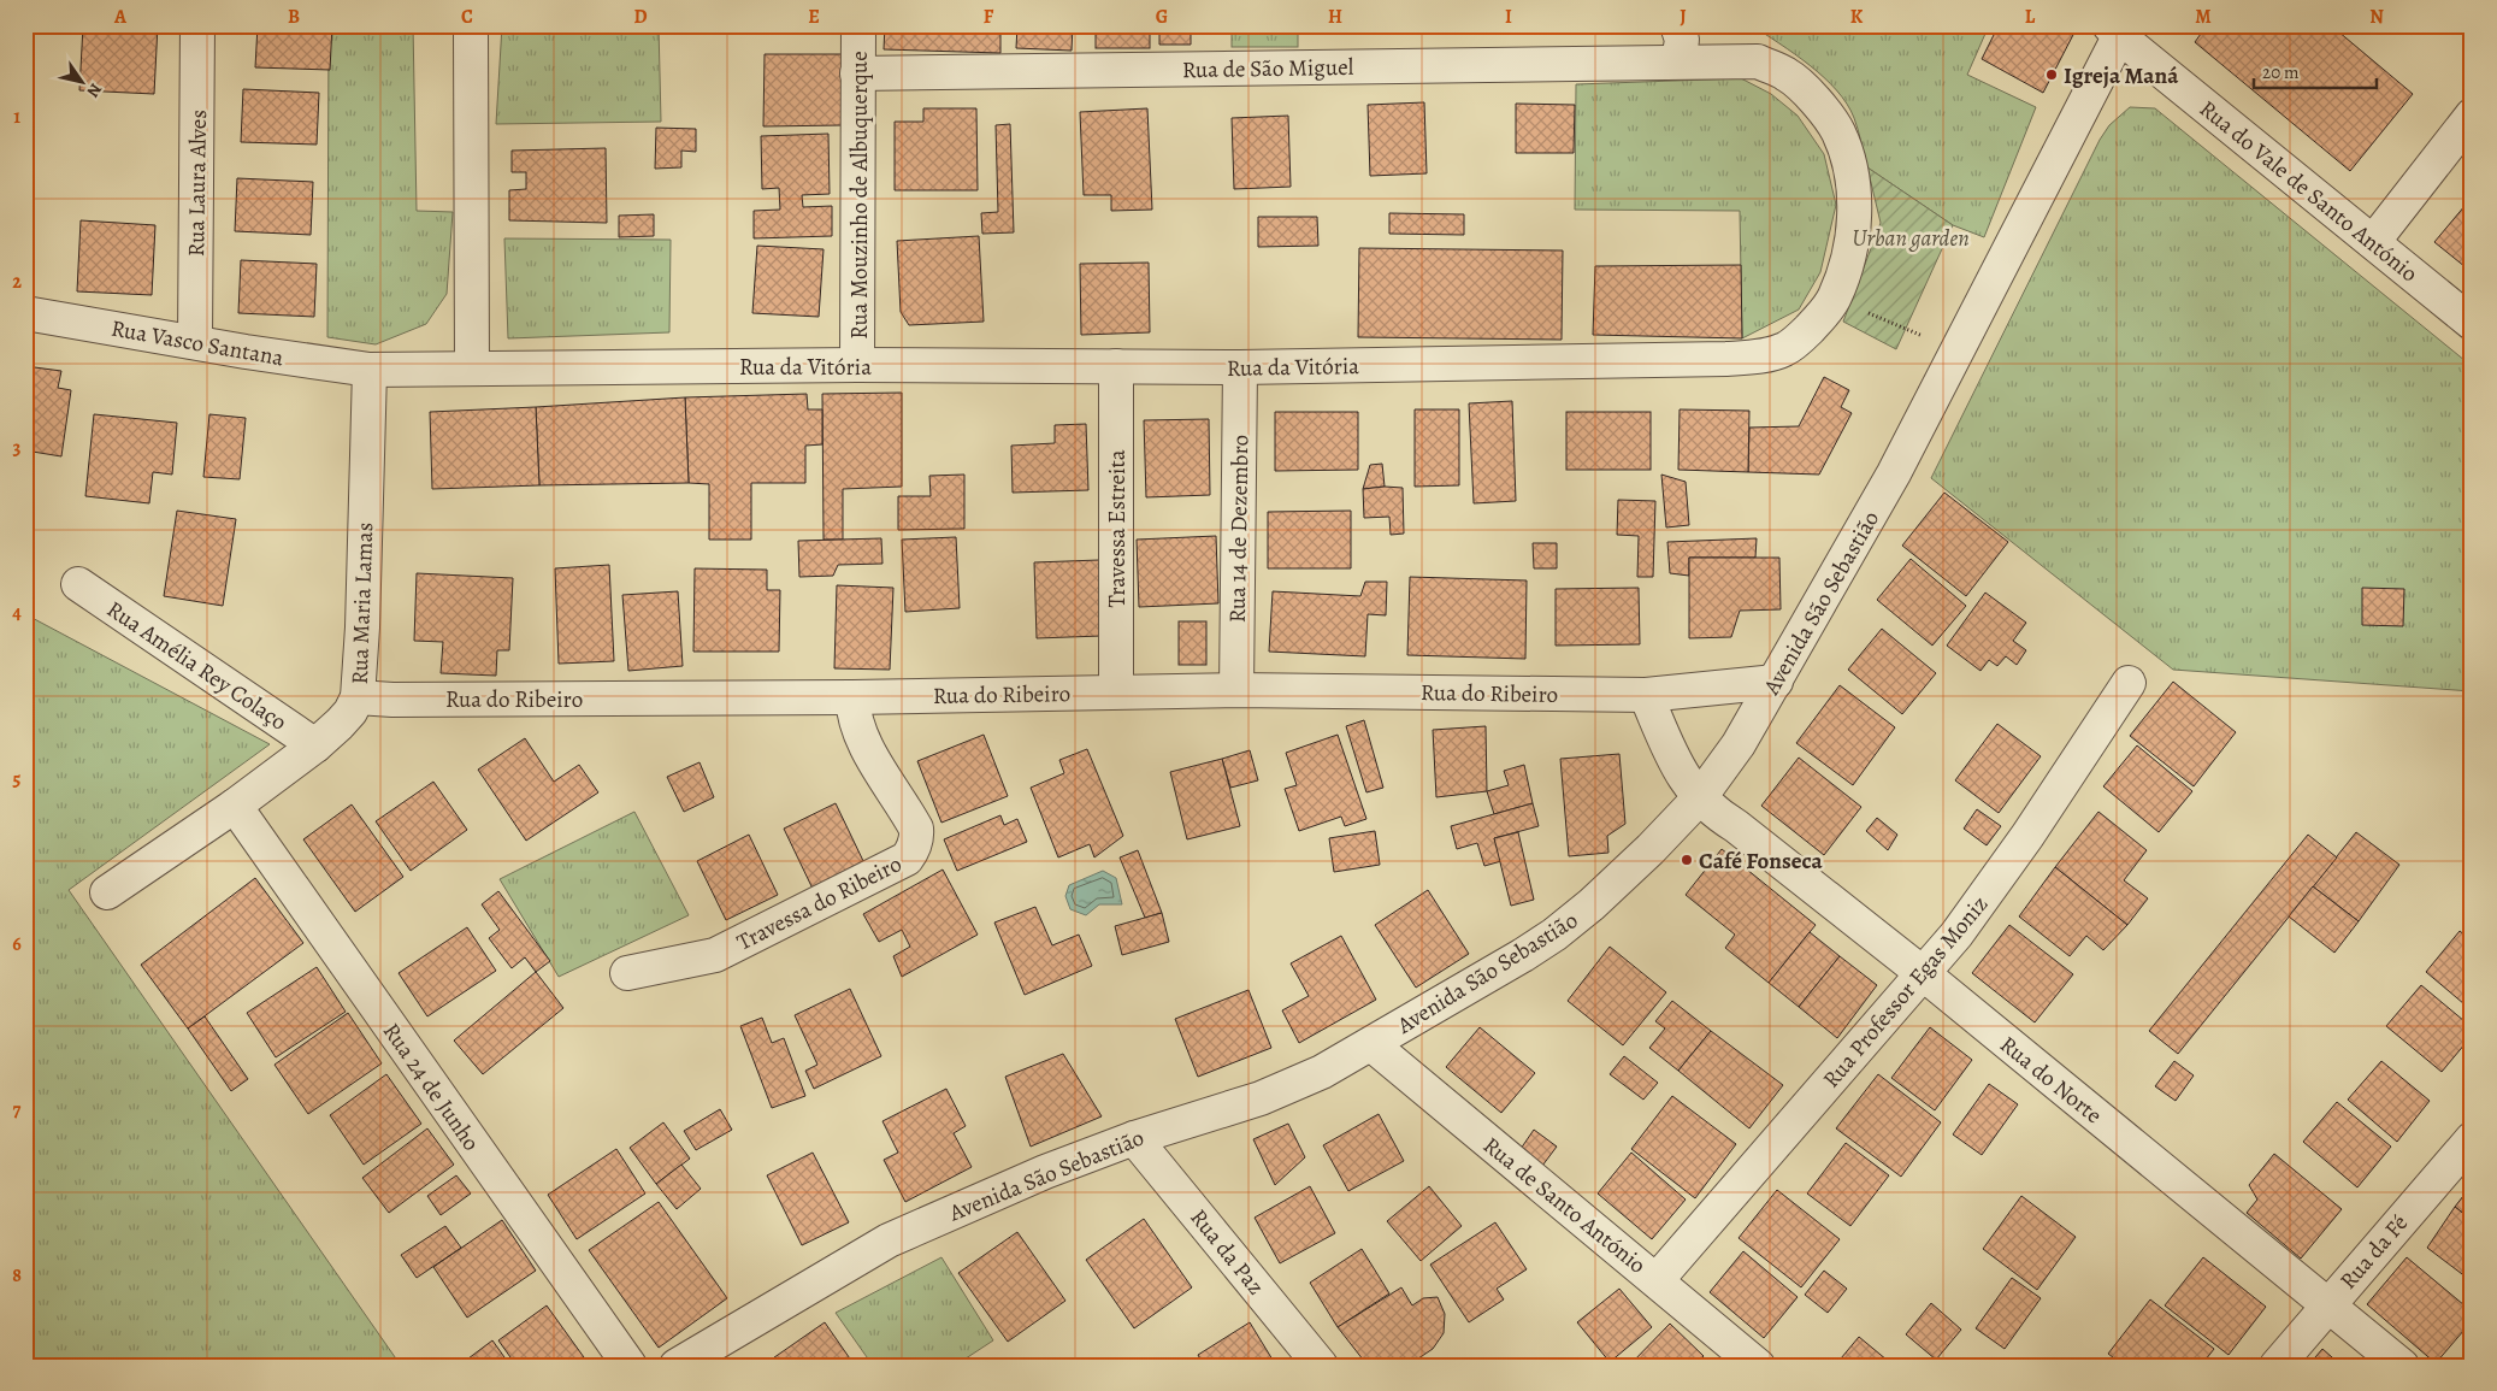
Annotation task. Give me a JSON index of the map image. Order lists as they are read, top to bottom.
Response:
{
  "streets": {
    "street": [
      "Rua de São Miguel",
      "Rua Laura Alves",
      "Rua do Vale de Santo António",
      "Rua Mouzinho de Albuquerque",
      "Rua Vasco Santana",
      "Rua da Vitória",
      "Travessa Estreita",
      "Rua 14 de Dezembro",
      "Avenida São Sebastião",
      "Rua Maria Lamas",
      "Rua Amélia Rey Colaço",
      "Rua do Ribeiro",
      "Travessa do Ribeiro",
      "Rua Professor Egas Moniz",
      "Rua do Norte",
      "Rua 24 de Junho",
      "Rua de Santo António",
      "Rua da Paz",
      "Rua da Fé"
    ]
  },
  "crossings": [
    ["Rua de São Miguel", "Rua Mouzinho de Albuquerque"],
    ["Rua de São Miguel", "Rua da Vitória"],
    ["Rua Laura Alves", "Rua Vasco Santana"],
    ["Rua do Vale de Santo António", "Avenida São Sebastião"],
    ["Rua Mouzinho de Albuquerque", "Rua da Vitória"],
    ["Rua Vasco Santana", "Rua da Vitória"],
    ["Rua Vasco Santana", "Rua Maria Lamas"],
    ["Rua da Vitória", "Travessa Estreita"],
    ["Rua da Vitória", "Rua 14 de Dezembro"],
    ["Rua da Vitória", "Rua Maria Lamas"],
    ["Travessa Estreita", "Rua do Ribeiro"],
    ["Rua 14 de Dezembro", "Rua do Ribeiro"],
    ["Avenida São Sebastião", "Rua do Ribeiro"],
    ["Avenida São Sebastião", "Rua do Norte"],
    ["Avenida São Sebastião", "Rua de Santo António"],
    ["Avenida São Sebastião", "Rua da Paz"],
    ["Rua Maria Lamas", "Rua Amélia Rey Colaço"],
    ["Rua Maria Lamas", "Rua do Ribeiro"],
    ["Rua Maria Lamas", "Rua 24 de Junho"],
    ["Rua do Ribeiro", "Travessa do Ribeiro"],
    ["Rua Professor Egas Moniz", "Rua do Norte"],
    ["Rua Professor Egas Moniz", "Rua de Santo António"],
    ["Rua do Norte", "Rua da Fé"]
  ],
  "parks": ["Urban garden"],
  "places": ["Igreja Maná", "Café Fonseca"],
  "scale_bar": "20 m",
  "north": "bottom right",
  "grid": {
    "columns": [
      "A",
      "B",
      "C",
      "D",
      "E",
      "F",
      "G",
      "H",
      "I",
      "J",
      "K",
      "L",
      "M",
      "N"
    ],
    "rows": [
      "1",
      "2",
      "3",
      "4",
      "5",
      "6",
      "7",
      "8"
    ]
  }
}
